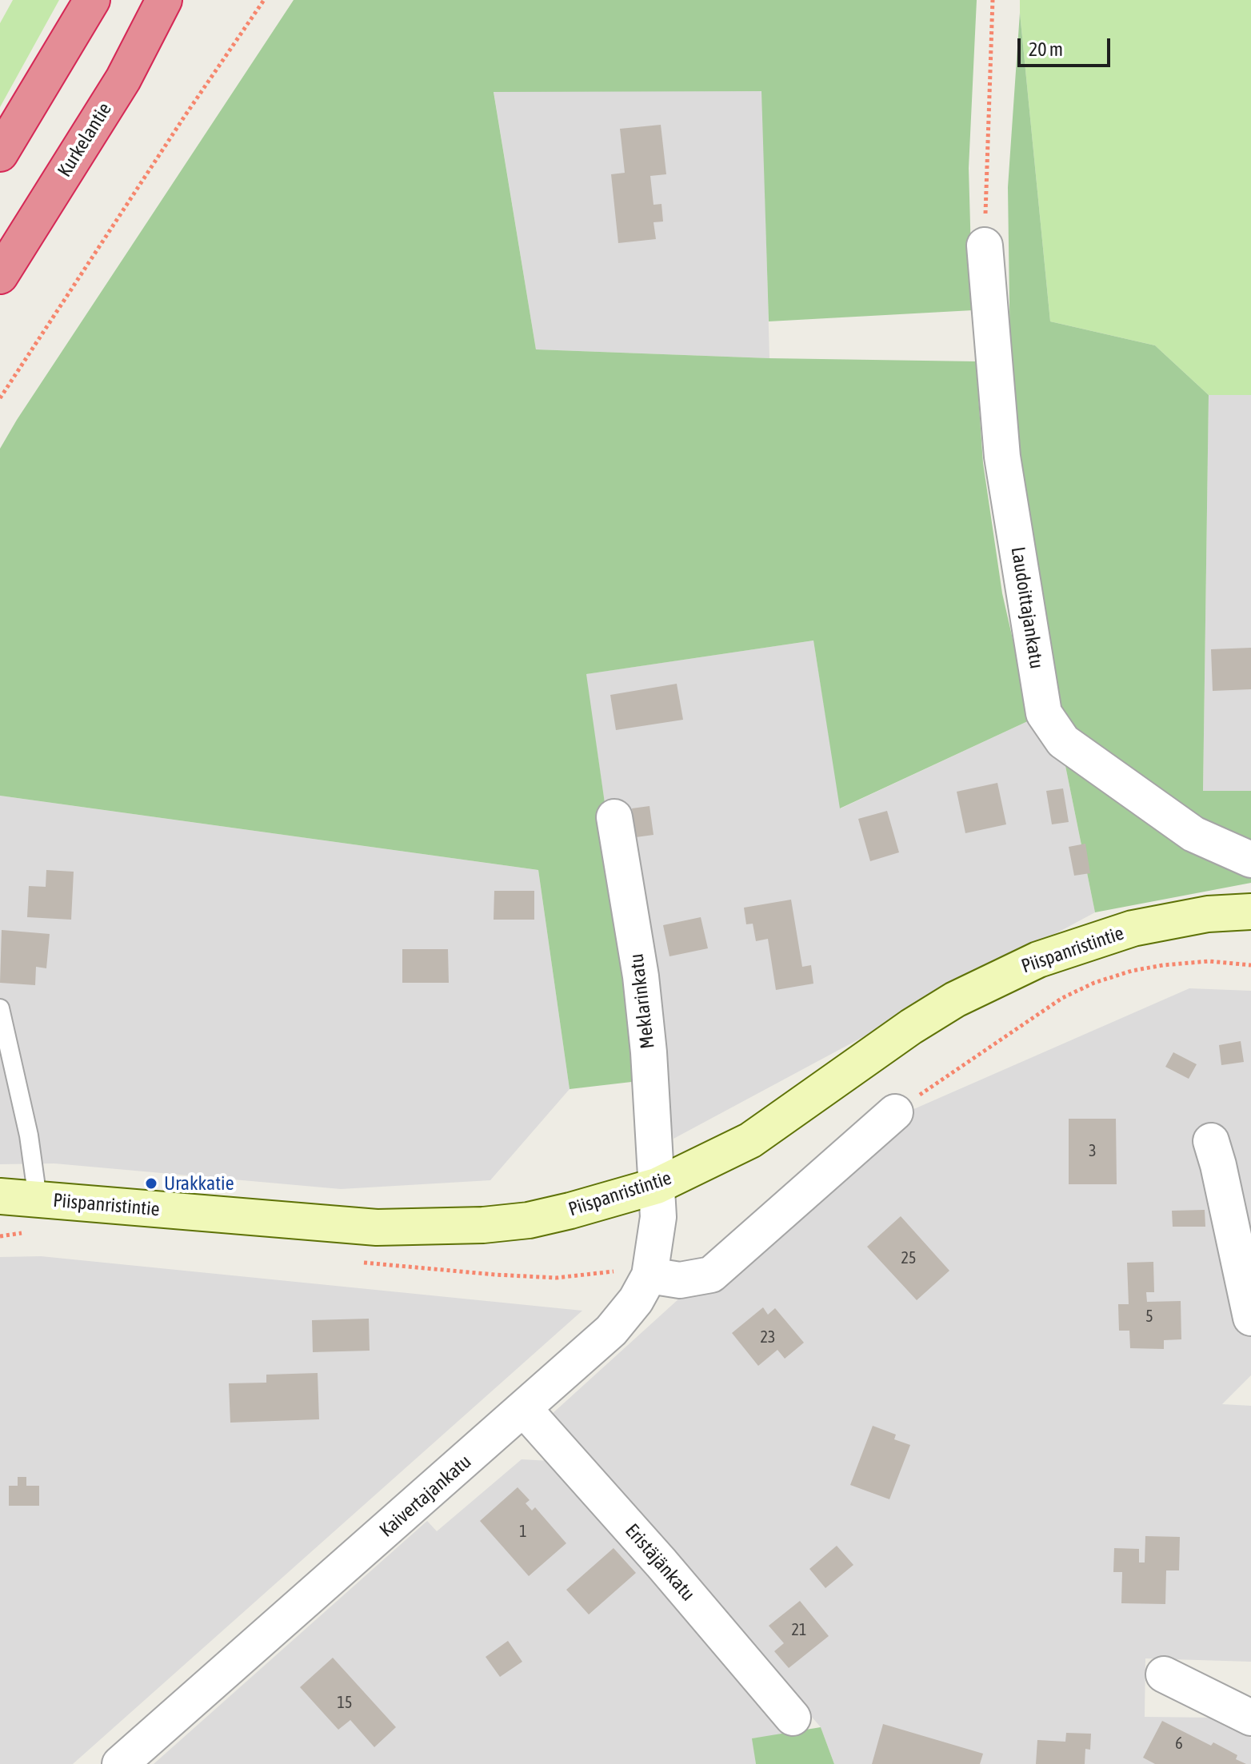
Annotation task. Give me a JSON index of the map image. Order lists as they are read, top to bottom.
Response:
{
  "streets": {
    "highway": ["Kurkelantie"],
    "street": [
      "Laudoittajankatu",
      "Piispanristintie",
      "Meklarinkatu",
      "Kaivertajankatu",
      "Eristäjänkatu"
    ]
  },
  "crossings": [
    ["Piispanristintie", "Meklarinkatu"],
    ["Piispanristintie", "Kaivertajankatu"],
    ["Meklarinkatu", "Kaivertajankatu"],
    ["Kaivertajankatu", "Eristäjänkatu"]
  ],
  "places": ["Urakkatie"],
  "house_numbers": [
    "3",
    "25",
    "5",
    "23",
    "1",
    "21",
    "15",
    "6"
  ],
  "scale_bar": "20 m"
}
